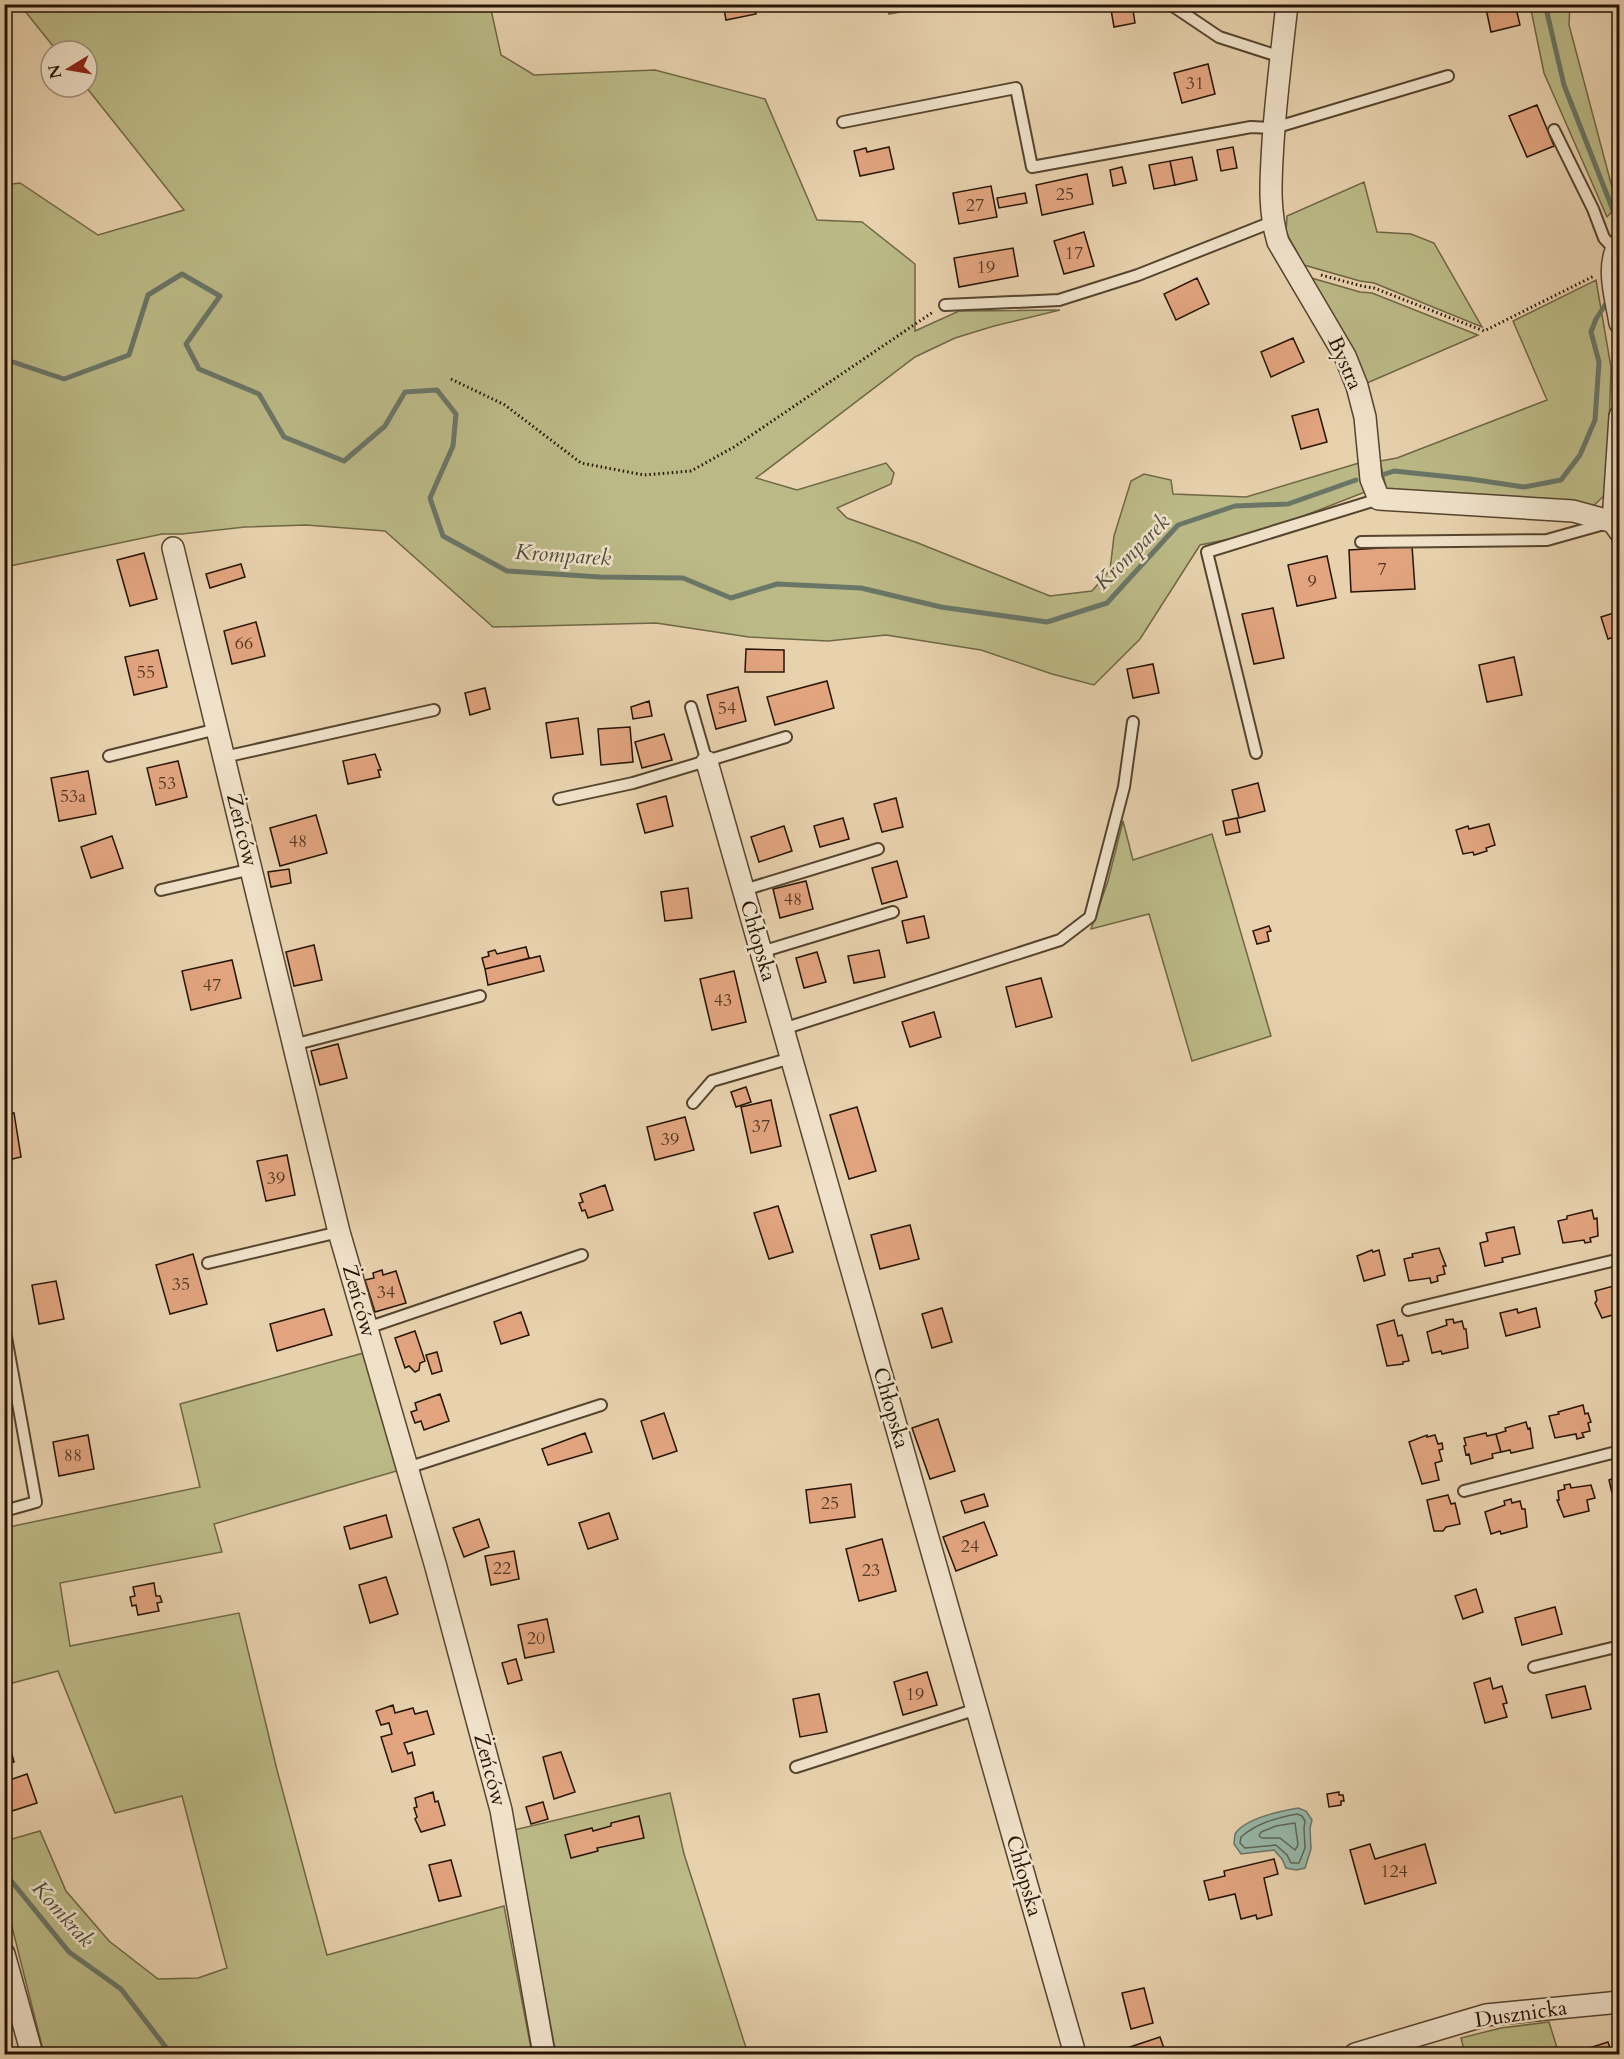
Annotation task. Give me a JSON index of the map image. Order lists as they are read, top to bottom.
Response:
{
  "streets": {
    "street": [
      "Bystra",
      "Żeńców",
      "Chłopska",
      "Dusznicka"
    ]
  },
  "water": ["Kromparek", "Komkrak"],
  "house_numbers": [
    "31",
    "25",
    "27",
    "17",
    "19",
    "7",
    "9",
    "66",
    "55",
    "54",
    "53",
    "53a",
    "48",
    "48",
    "47",
    "43",
    "37",
    "39",
    "39",
    "35",
    "34",
    "88",
    "25",
    "24",
    "22",
    "23",
    "20",
    "19",
    "124"
  ],
  "north": "left"
}
